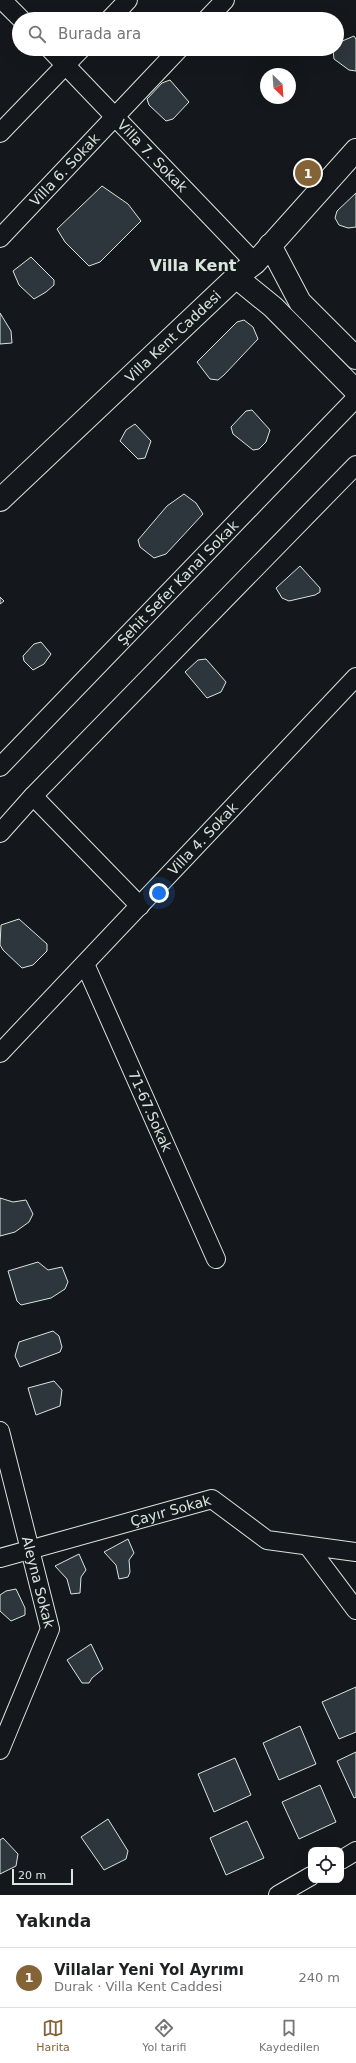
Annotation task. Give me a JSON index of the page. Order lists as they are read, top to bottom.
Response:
{
  "streets": {
    "street": [
      "Villa 7. Sokak",
      "Villa 6. Sokak",
      "Villa Kent Caddesi",
      "Şehit Sefer Kanal Sokak",
      "Villa 4. Sokak",
      "71-67.Sokak",
      "Çayır Sokak",
      "Aleyna Sokak"
    ]
  },
  "crossings": [
    ["Villa 7. Sokak", "Villa 6. Sokak"],
    ["Villa 7. Sokak", "Villa Kent Caddesi"],
    ["Villa 4. Sokak", "71-67.Sokak"],
    ["Çayır Sokak", "Aleyna Sokak"]
  ],
  "districts": ["Villa Kent"],
  "scale_bar": "20 m",
  "north": "bottom right",
  "page": {
    "search": "Burada ara",
    "pins": "1",
    "scale": "20 m",
    "heading": "Yakında",
    "list": [
      {
        "mark": "1",
        "name": "Villalar Yeni Yol Ayrımı",
        "note": "Durak · Villa Kent Caddesi",
        "value": "240 m"
      }
    ],
    "nav": ["Harita", "Yol tarifi", "Kaydedilen"]
  }
}
